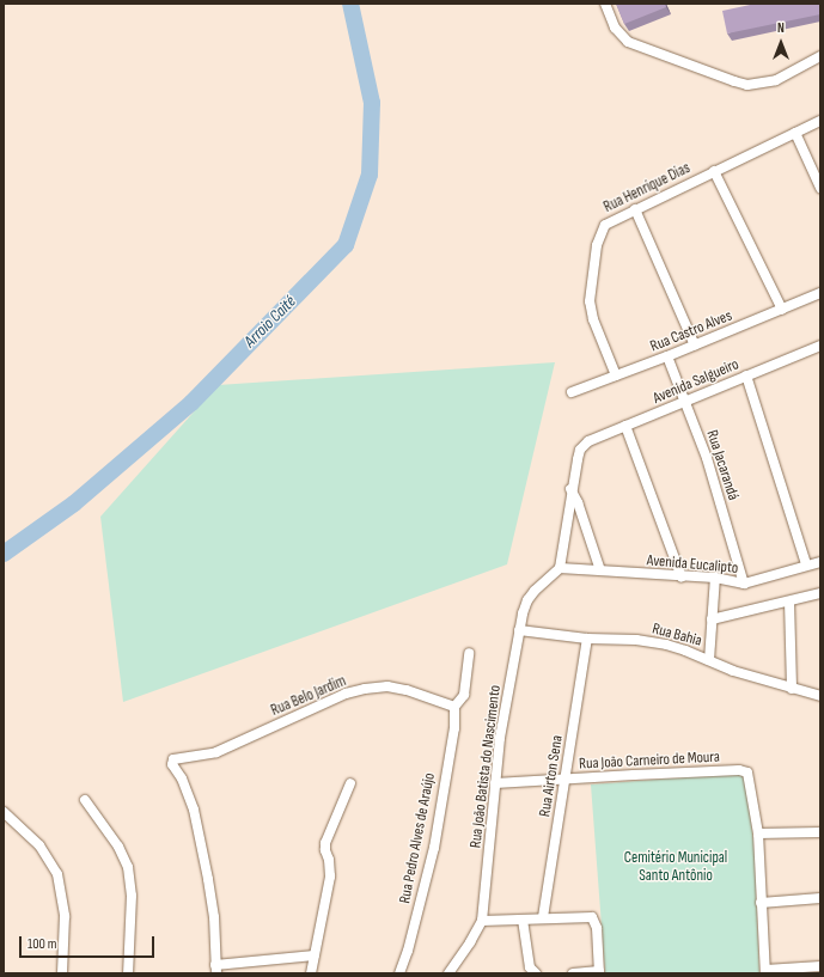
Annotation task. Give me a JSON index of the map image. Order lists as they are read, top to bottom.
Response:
{
  "streets": {
    "street": [
      "Rua Henrique Dias",
      "Rua Castro Alves",
      "Avenida Salgueiro",
      "Rua Jacarandá",
      "Avenida Eucalipto",
      "Rua Bahia",
      "Rua Belo Jardim",
      "Rua João Carneiro de Moura",
      "Rua João Batista do Nascimento",
      "Rua Airton Sena",
      "Rua Pedro Alves de Araújo"
    ]
  },
  "crossings": [
    ["Rua Henrique Dias", "Rua Castro Alves"],
    ["Rua Castro Alves", "Rua Jacarandá"],
    ["Avenida Salgueiro", "Rua Jacarandá"],
    ["Rua Jacarandá", "Avenida Eucalipto"],
    ["Avenida Eucalipto", "Rua João Batista do Nascimento"],
    ["Rua Bahia", "Rua João Batista do Nascimento"],
    ["Rua Bahia", "Rua Airton Sena"],
    ["Rua Belo Jardim", "Rua Pedro Alves de Araújo"],
    ["Rua João Carneiro de Moura", "Rua João Batista do Nascimento"],
    ["Rua João Carneiro de Moura", "Rua Airton Sena"]
  ],
  "water": ["Arroio Caité"],
  "parks": ["Cemitério Municipal Santo Antônio"],
  "scale_bar": "100 m",
  "north": "top"
}
